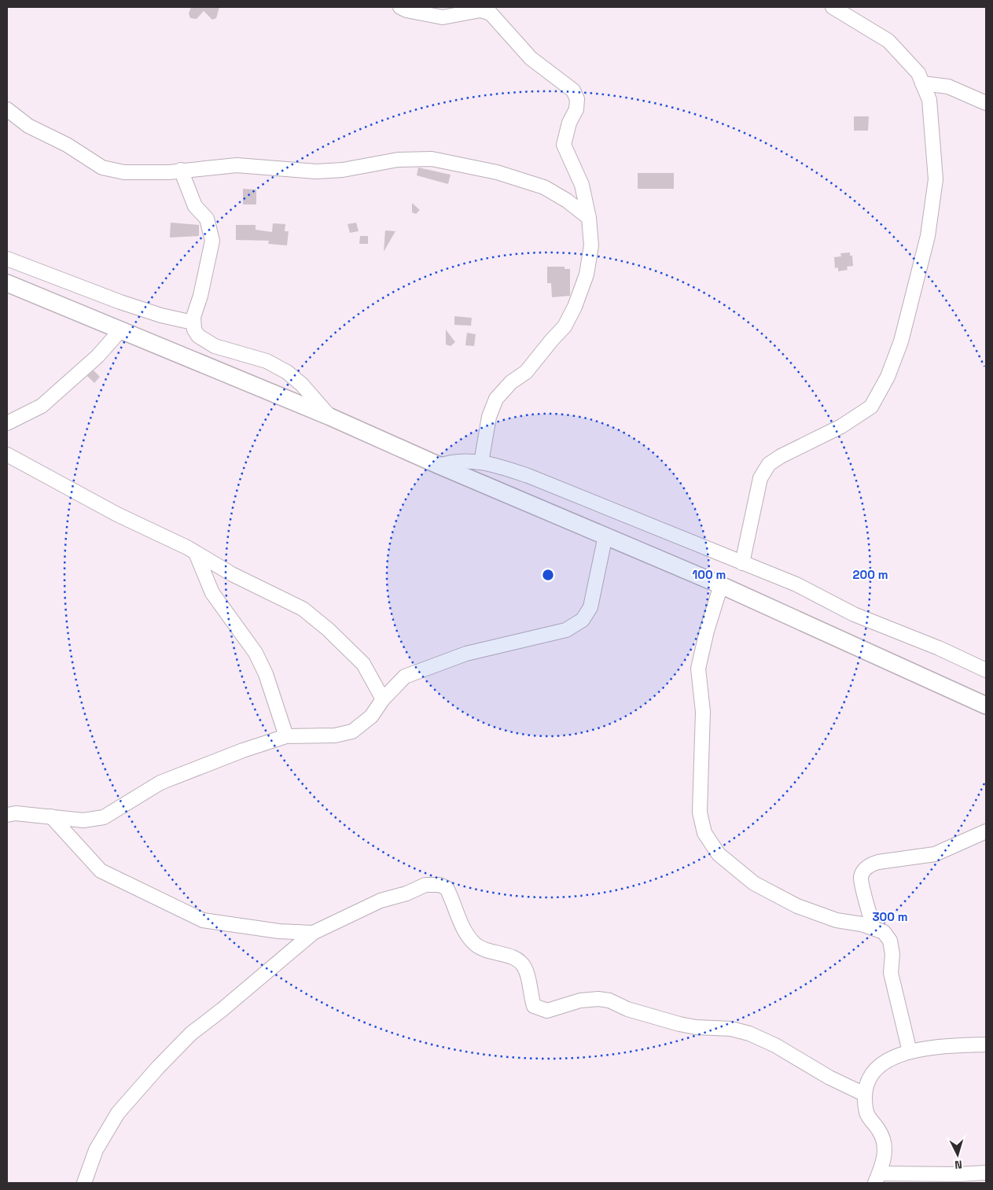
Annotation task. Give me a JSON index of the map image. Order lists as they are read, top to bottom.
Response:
{
  "north": "bottom",
  "rings": ["100 m", "200 m", "300 m"]
}
